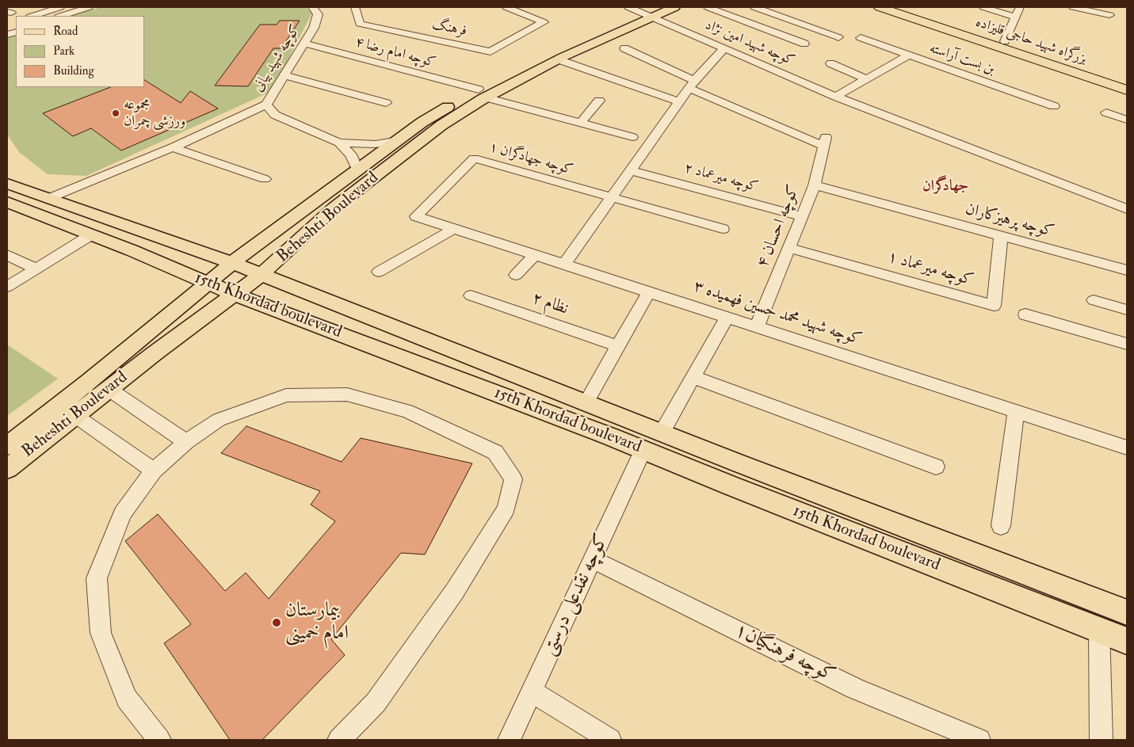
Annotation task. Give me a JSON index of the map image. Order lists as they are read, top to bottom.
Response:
{
  "streets": {
    "highway": ["بزرگراه شهید حاجی قلیزاده"],
    "main road": ["Beheshti Boulevard", "15th Khordad boulevard"],
    "street": [
      "فرهنگ",
      "کوچه شهید امین نژاد",
      "کوچه امام رضا ۴",
      "کوچه شهید بیانی",
      "بن بست آراسته",
      "کوچه جهادگران ۱",
      "کوچه میرعماد ۲",
      "کوچه پرهیزکاران",
      "کوچه احسان ۴",
      "کوچه میرعماد ۱",
      "نظام ۲",
      "کوچه شهید محمد حسین فهمیده ۳",
      "کوچه نقدعلی درستی",
      "کوچه فرهنگیان۱"
    ]
  },
  "crossings": [
    ["کوچه شهید امین نژاد", "Beheshti Boulevard"],
    ["کوچه امام رضا ۴", "کوچه شهید بیانی"],
    ["کوچه امام رضا ۴", "Beheshti Boulevard"],
    ["کوچه شهید بیانی", "15th Khordad boulevard"],
    ["کوچه جهادگران ۱", "کوچه شهید محمد حسین فهمیده ۳"],
    ["کوچه میرعماد ۲", "کوچه احسان ۴"],
    ["Beheshti Boulevard", "15th Khordad boulevard"],
    ["کوچه پرهیزکاران", "کوچه احسان ۴"],
    ["کوچه پرهیزکاران", "کوچه میرعماد ۱"],
    ["کوچه احسان ۴", "کوچه میرعماد ۱"],
    ["کوچه احسان ۴", "کوچه شهید محمد حسین فهمیده ۳"],
    ["15th Khordad boulevard", "کوچه نقدعلی درستی"],
    ["کوچه نقدعلی درستی", "کوچه فرهنگیان۱"]
  ],
  "districts": ["جهادگران"],
  "places": ["مجموعه ورزشی چمران", "بیمارستان امام خمینی"],
  "legend": ["Road", "Park", "Building"]
}
